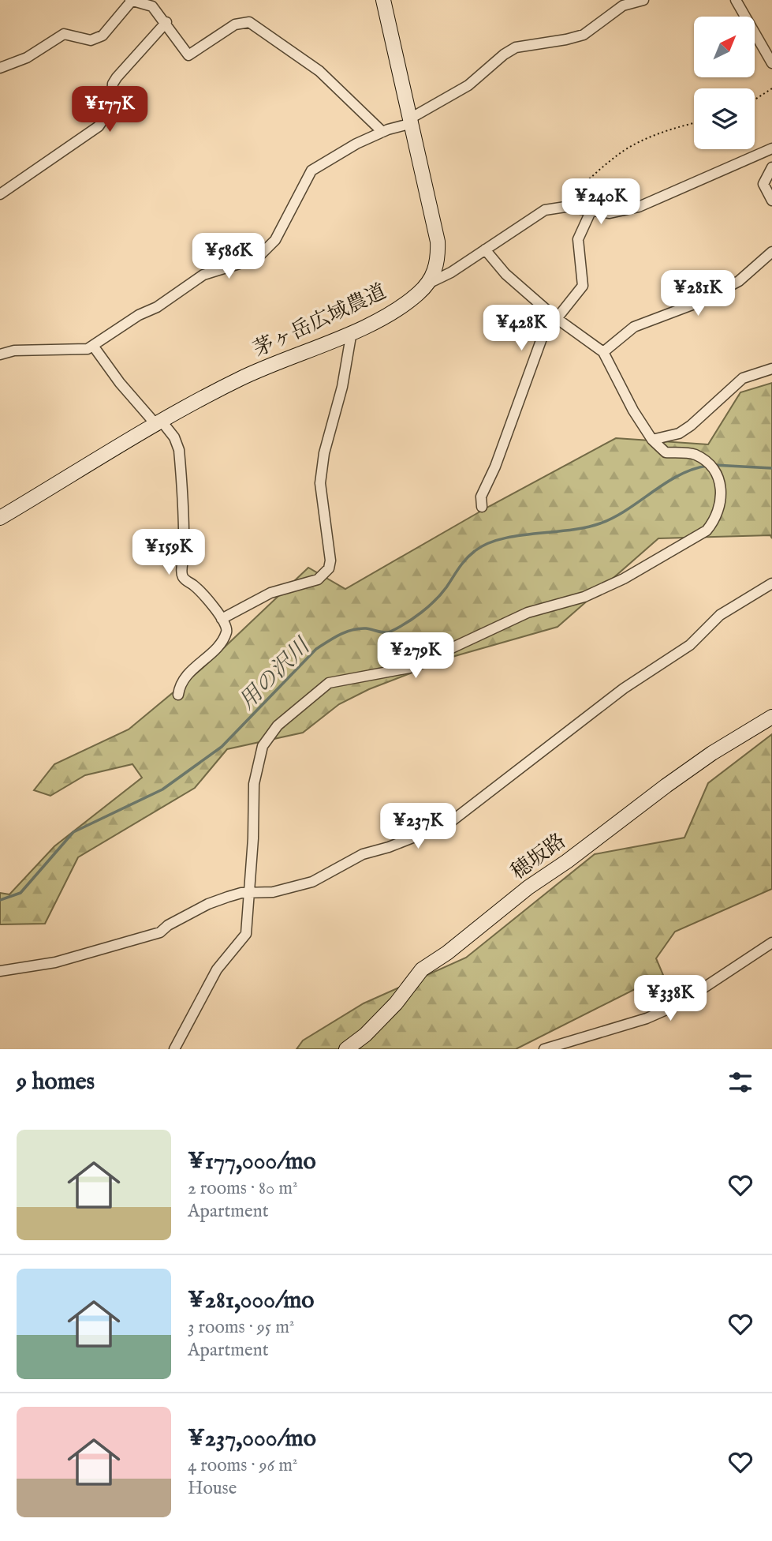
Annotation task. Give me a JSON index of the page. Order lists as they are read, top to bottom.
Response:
{
  "streets": {
    "street": ["茅ヶ岳広域農道", "穂坂路"]
  },
  "water": ["用の沢川"],
  "north": "top right",
  "page": {
    "price": [
      "¥177K",
      "¥240K",
      "¥586K",
      "¥281K",
      "¥428K",
      "¥159K",
      "¥279K",
      "¥237K",
      "¥338K"
    ],
    "heading": "9 homes",
    "list": [
      {
        "name": "¥177,000/mo",
        "note": "2 rooms · 80 m² · Apartment"
      },
      {
        "name": "¥281,000/mo",
        "note": "3 rooms · 95 m² · Apartment"
      },
      {
        "name": "¥237,000/mo",
        "note": "4 rooms · 96 m² · House"
      }
    ]
  }
}
